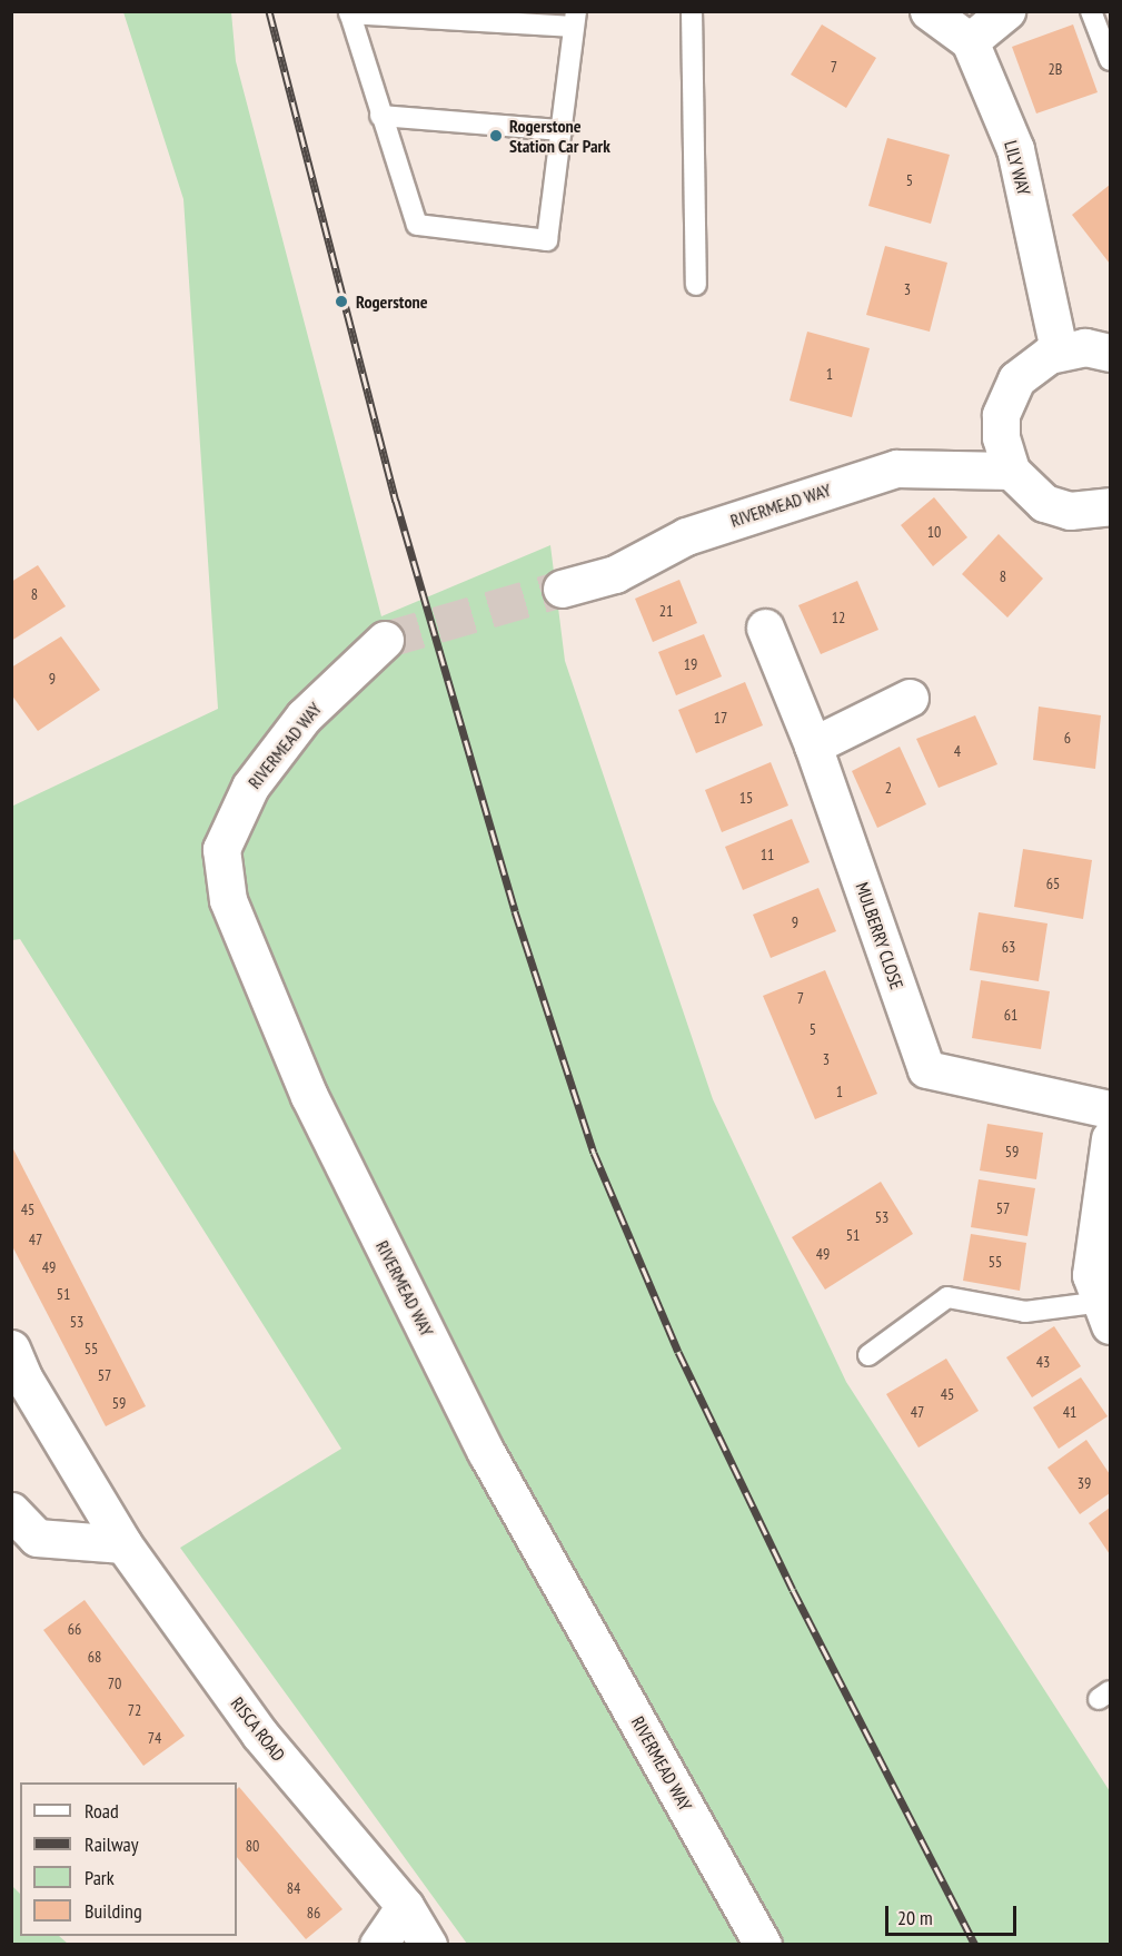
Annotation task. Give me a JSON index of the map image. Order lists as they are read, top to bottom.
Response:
{
  "streets": {
    "street": [
      "LILY WAY",
      "RIVERMEAD WAY",
      "MULBERRY CLOSE",
      "RISCA ROAD"
    ]
  },
  "places": ["Rogerstone Station Car Park", "Rogerstone"],
  "house_numbers": [
    "7",
    "2B",
    "5",
    "3",
    "1",
    "10",
    "8",
    "8",
    "21",
    "12",
    "19",
    "9",
    "17",
    "6",
    "4",
    "2",
    "15",
    "11",
    "65",
    "9",
    "63",
    "7",
    "61",
    "5",
    "3",
    "1",
    "59",
    "57",
    "45",
    "53",
    "51",
    "47",
    "49",
    "55",
    "49",
    "51",
    "53",
    "55",
    "43",
    "57",
    "45",
    "59",
    "47",
    "41",
    "39",
    "66",
    "68",
    "70",
    "72",
    "74",
    "80",
    "84",
    "86"
  ],
  "legend": [
    "Road",
    "Railway",
    "Park",
    "Building"
  ],
  "scale_bar": "20 m"
}
